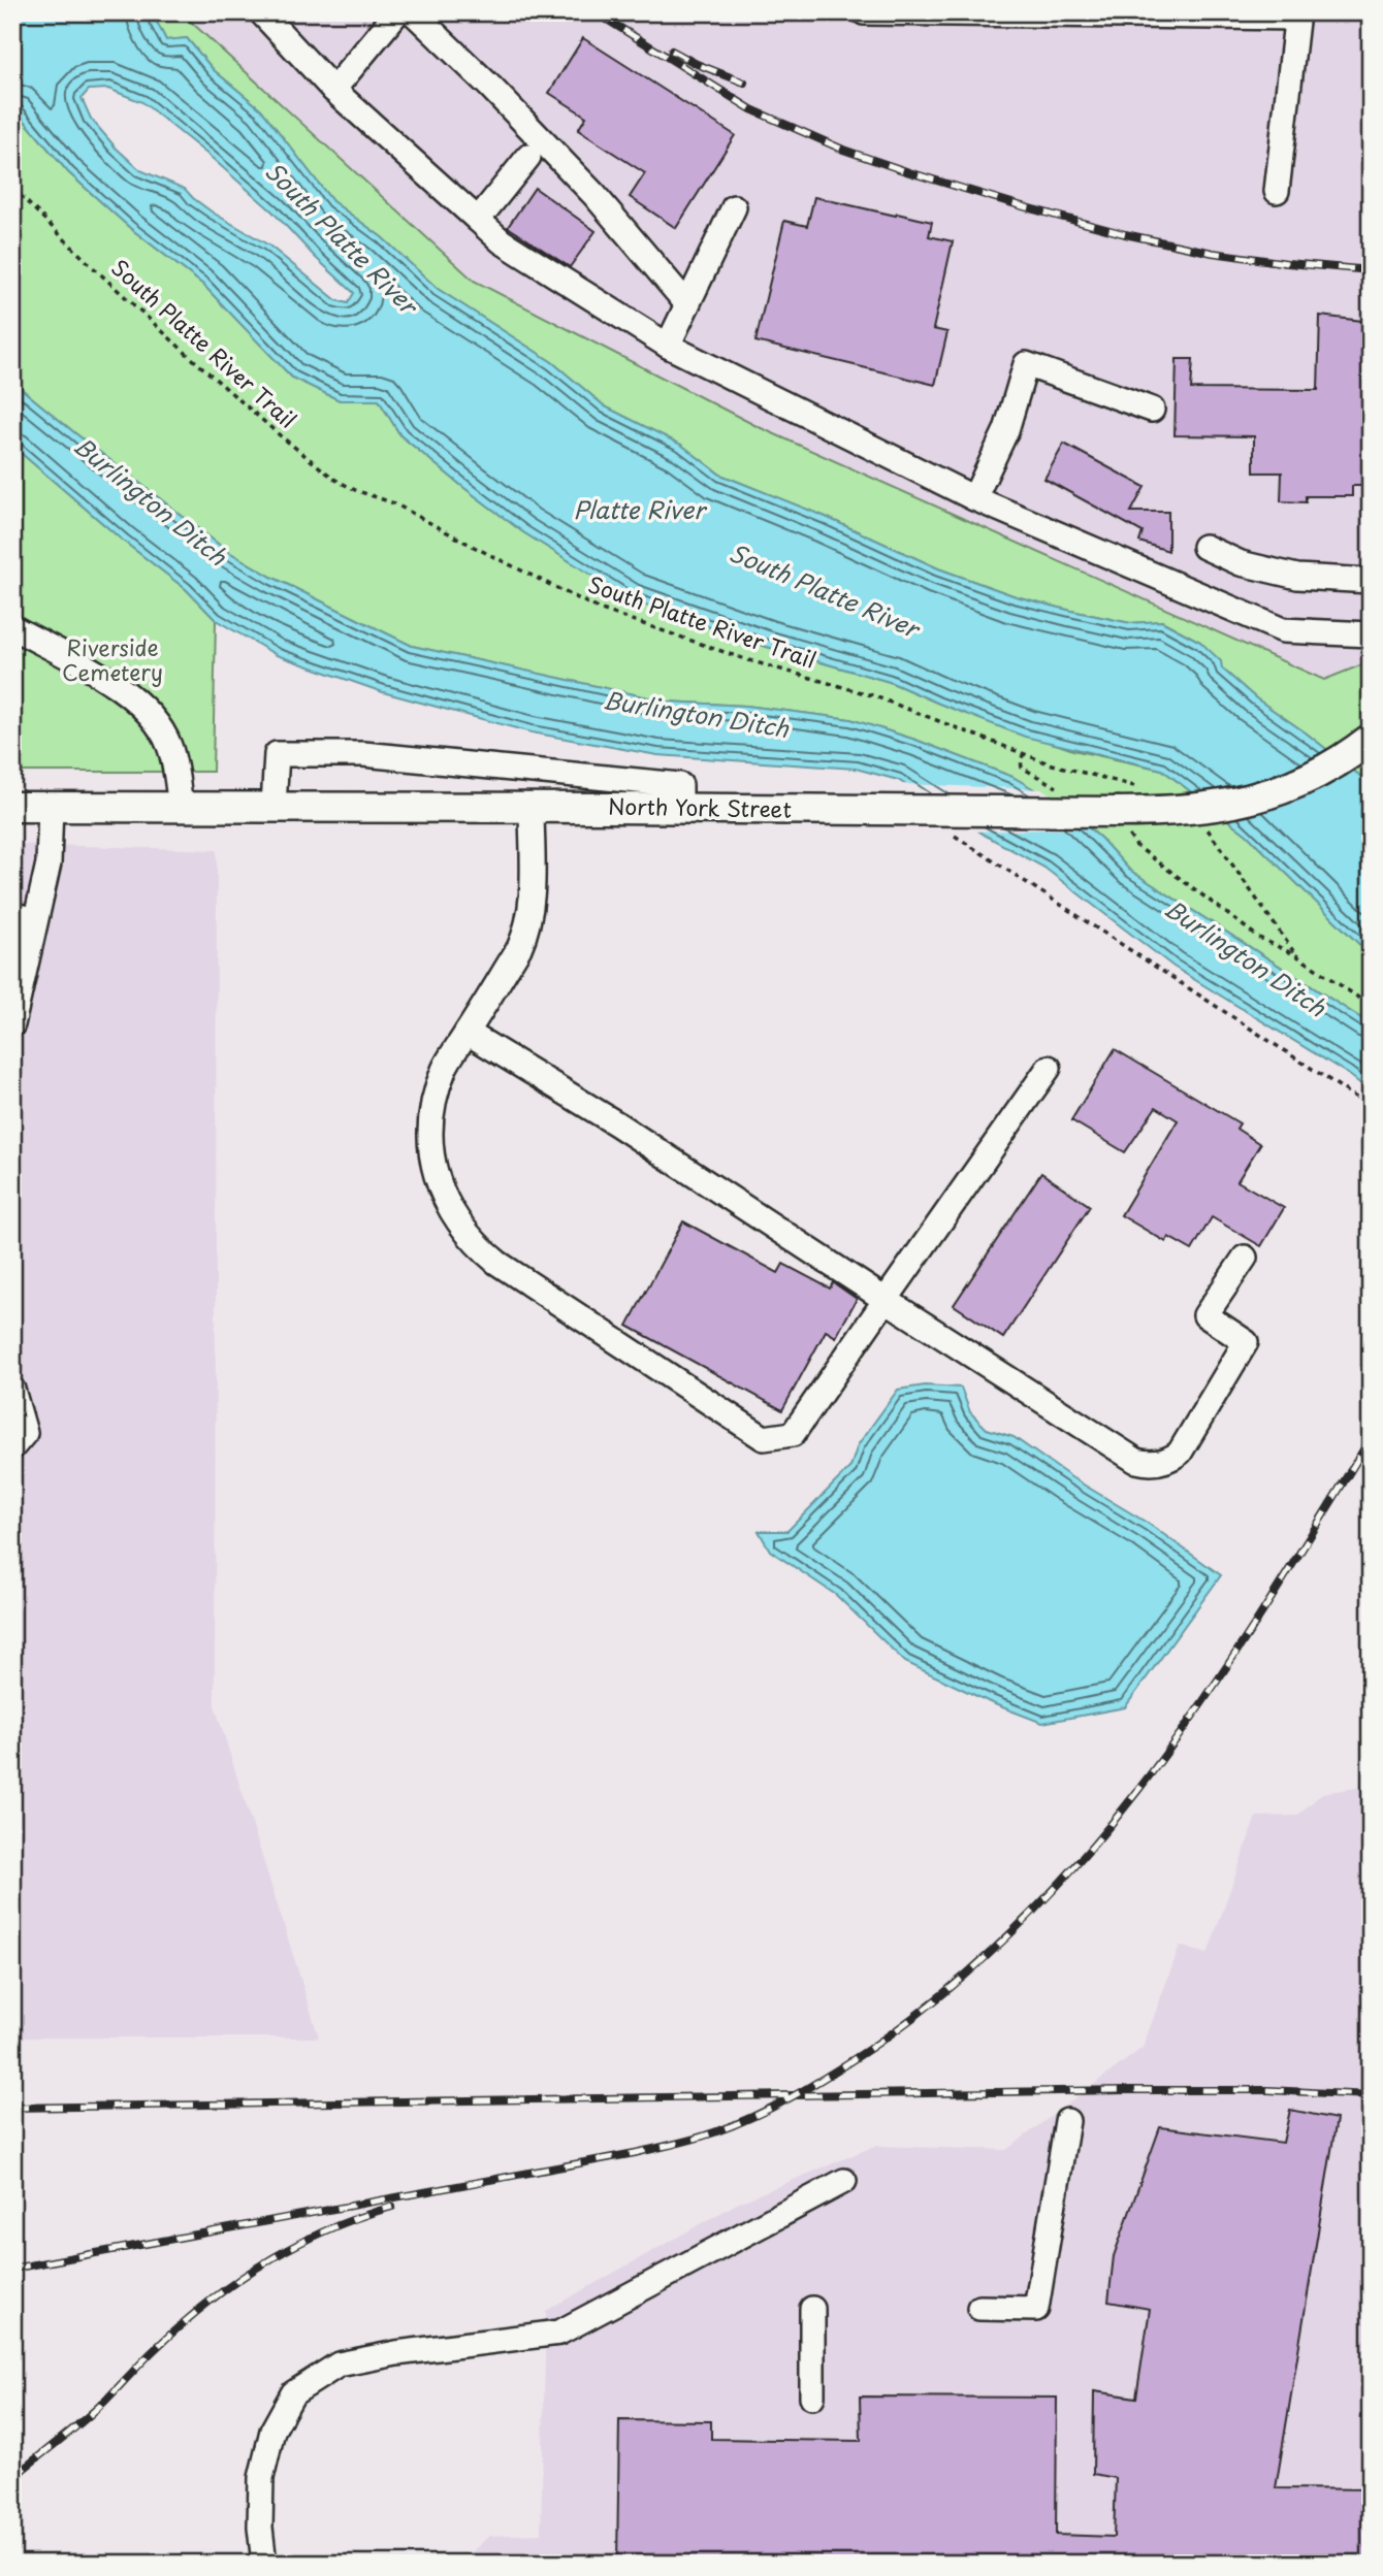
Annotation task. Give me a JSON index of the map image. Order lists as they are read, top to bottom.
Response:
{
  "streets": {
    "main road": ["North York Street"],
    "path": ["South Platte River Trail"]
  },
  "water": ["South Platte River", "Burlington Ditch", "Platte River"],
  "parks": ["Riverside Cemetery"]
}
